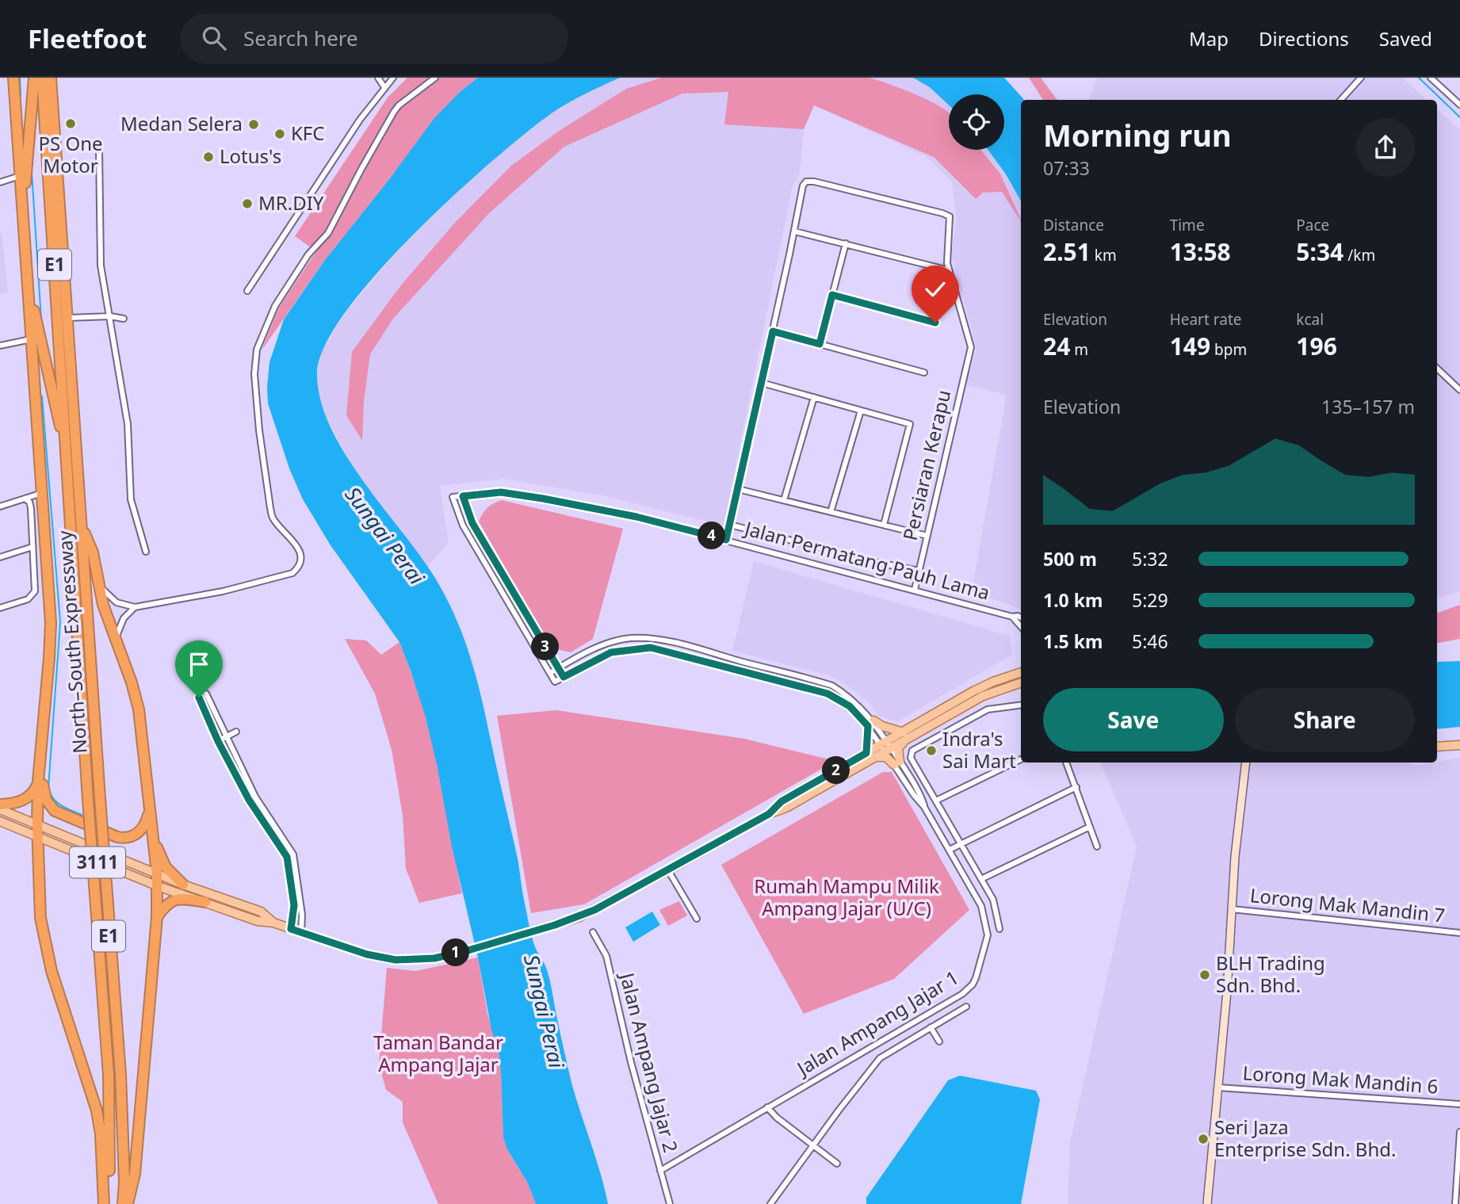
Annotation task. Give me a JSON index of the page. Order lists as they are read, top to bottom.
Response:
{
  "streets": {
    "highway": ["E1", "North–South Expressway"],
    "main road": ["3111"],
    "street": [
      "Persiaran Kerapu",
      "Jalan Permatang Pauh Lama",
      "Lorong Mak Mandin 7",
      "Jalan Ampang Jajar 1",
      "Jalan Ampang Jajar 2",
      "Lorong Mak Mandin 6"
    ]
  },
  "crossings": [
    ["Persiaran Kerapu", "Jalan Permatang Pauh Lama"],
    ["3111", "Jalan Ampang Jajar 1"],
    ["Jalan Ampang Jajar 1", "Jalan Ampang Jajar 2"]
  ],
  "water": ["Sungai Perai"],
  "parks": ["Rumah Mampu Milik Ampang Jajar (U/C)", "Taman Bandar Ampang Jajar"],
  "places": [
    "PS One Motor",
    "Medan Selera",
    "KFC",
    "Lotus's",
    "MR.DIY",
    "Indra's Sai Mart",
    "BLH Trading Sdn. Bhd.",
    "Seri Jaza Enterprise Sdn. Bhd."
  ],
  "page": {
    "header": "Fleetfoot",
    "search": "Search here",
    "nav": ["Map", "Directions", "Saved"],
    "heading": ["Morning run", "07:33"],
    "stats": [
      ["Distance", "2.51 km"],
      ["Time", "13:58"],
      ["Pace", "5:34 /km"],
      ["Elevation", "24 m"],
      ["Heart rate", "149 bpm"],
      ["kcal", "196"]
    ],
    "chart": ["Elevation", "135–157 m"],
    "pins": [
      "4",
      "3",
      "2",
      "1"
    ],
    "list": [
      {
        "name": "500 m",
        "note": "5:32"
      },
      {
        "name": "1.0 km",
        "note": "5:29"
      },
      {
        "name": "1.5 km",
        "note": "5:46"
      }
    ],
    "buttons": ["Save", "Share"]
  }
}
